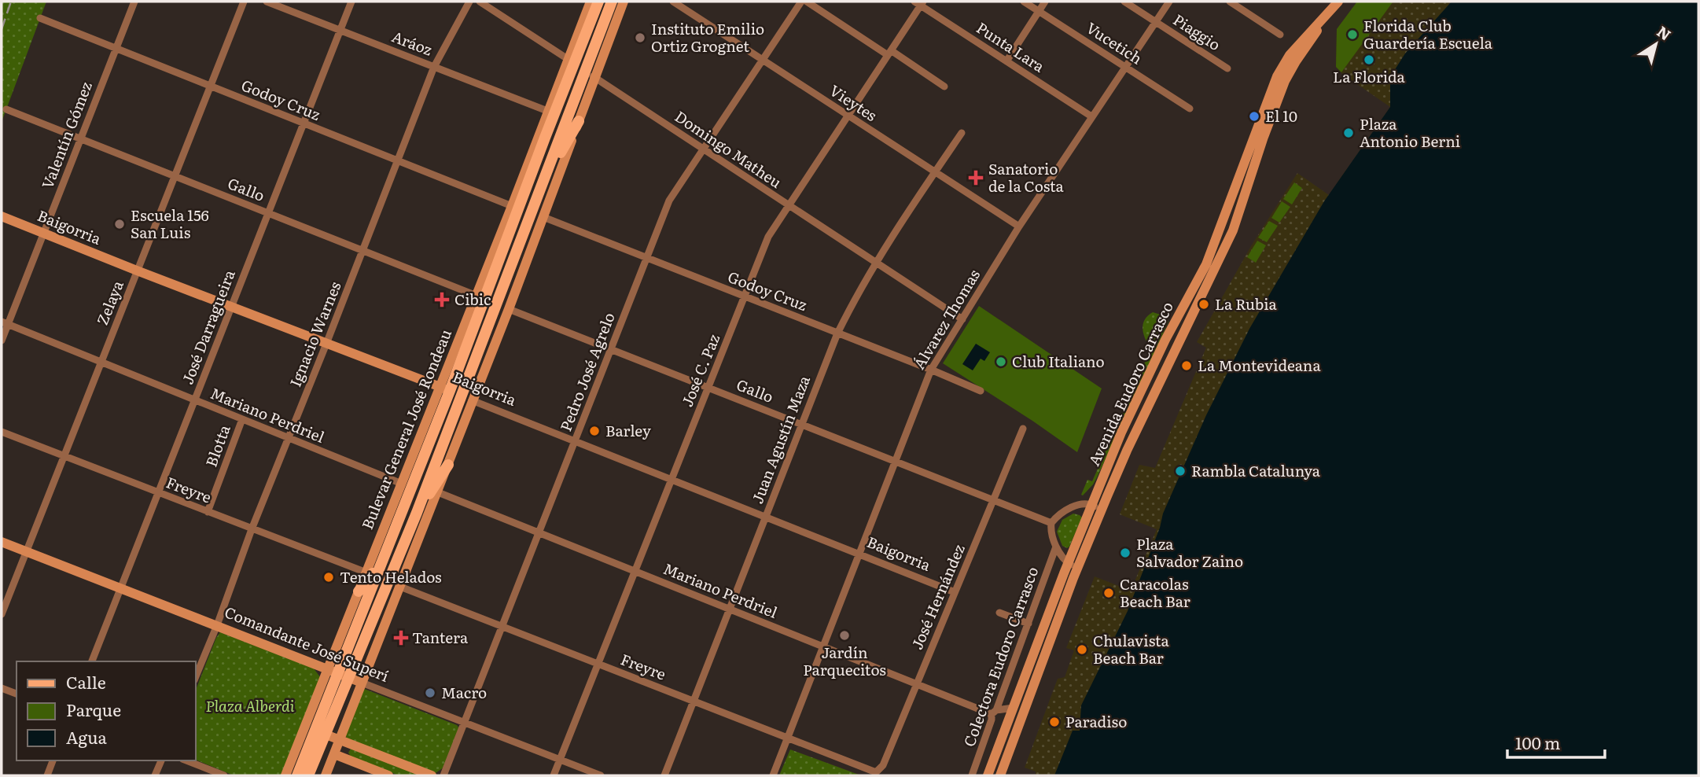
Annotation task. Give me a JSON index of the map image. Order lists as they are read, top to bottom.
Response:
{
  "streets": {
    "main road": [
      "Baigorria",
      "Avenida Eudoro Carrasco",
      "Bulevar General José Rondeau",
      "Comandante José Superí"
    ],
    "street": [
      "Piaggio",
      "Aráoz",
      "Vucetich",
      "Punta Lara",
      "Godoy Cruz",
      "Vieytes",
      "Valentín Gómez",
      "Domingo Matheu",
      "Gallo",
      "Zelaya",
      "Álvarez Thomas",
      "José Darragueira",
      "Ignacio Warnes",
      "José C. Paz",
      "Pedro José Agrelo",
      "Mariano Perdriel",
      "Juan Agustín Maza",
      "Blotta",
      "Freyre",
      "José Hernández",
      "Colectora Eudoro Carrasco"
    ]
  },
  "crossings": [
    ["Piaggio", "Álvarez Thomas"],
    ["Aráoz", "José Darragueira"],
    ["Aráoz", "Ignacio Warnes"],
    ["Aráoz", "Bulevar General José Rondeau"],
    ["Vucetich", "Álvarez Thomas"],
    ["Punta Lara", "Álvarez Thomas"],
    ["Punta Lara", "José C. Paz"],
    ["Godoy Cruz", "Valentín Gómez"],
    ["Godoy Cruz", "Zelaya"],
    ["Godoy Cruz", "Álvarez Thomas"],
    ["Godoy Cruz", "José Darragueira"],
    ["Godoy Cruz", "Ignacio Warnes"],
    ["Godoy Cruz", "José C. Paz"],
    ["Godoy Cruz", "Pedro José Agrelo"],
    ["Godoy Cruz", "Bulevar General José Rondeau"],
    ["Godoy Cruz", "Juan Agustín Maza"],
    ["Vieytes", "Álvarez Thomas"],
    ["Vieytes", "José C. Paz"],
    ["Vieytes", "Pedro José Agrelo"],
    ["Vieytes", "Juan Agustín Maza"],
    ["Valentín Gómez", "Gallo"],
    ["Valentín Gómez", "Baigorria"],
    ["Valentín Gómez", "Mariano Perdriel"],
    ["Domingo Matheu", "Álvarez Thomas"],
    ["Domingo Matheu", "José C. Paz"],
    ["Domingo Matheu", "Pedro José Agrelo"],
    ["Domingo Matheu", "Bulevar General José Rondeau"],
    ["Domingo Matheu", "Juan Agustín Maza"],
    ["Gallo", "Zelaya"],
    ["Gallo", "Álvarez Thomas"],
    ["Gallo", "José Darragueira"],
    ["Gallo", "Ignacio Warnes"],
    ["Gallo", "José C. Paz"],
    ["Gallo", "Pedro José Agrelo"],
    ["Gallo", "Bulevar General José Rondeau"],
    ["Gallo", "Juan Agustín Maza"],
    ["Gallo", "José Hernández"],
    ["Baigorria", "Zelaya"],
    ["Baigorria", "Álvarez Thomas"],
    ["Baigorria", "José Darragueira"],
    ["Baigorria", "Ignacio Warnes"],
    ["Baigorria", "José C. Paz"],
    ["Baigorria", "Pedro José Agrelo"],
    ["Baigorria", "Bulevar General José Rondeau"],
    ["Baigorria", "Juan Agustín Maza"],
    ["Baigorria", "José Hernández"],
    ["Zelaya", "Mariano Perdriel"],
    ["Zelaya", "Freyre"],
    ["Zelaya", "Comandante José Superí"],
    ["Álvarez Thomas", "Mariano Perdriel"],
    ["Álvarez Thomas", "Freyre"],
    ["José Darragueira", "Mariano Perdriel"],
    ["José Darragueira", "Freyre"],
    ["José Darragueira", "Comandante José Superí"],
    ["Ignacio Warnes", "Mariano Perdriel"],
    ["Ignacio Warnes", "Freyre"],
    ["Ignacio Warnes", "Comandante José Superí"],
    ["José C. Paz", "Mariano Perdriel"],
    ["José C. Paz", "Freyre"],
    ["José C. Paz", "Comandante José Superí"],
    ["Pedro José Agrelo", "Mariano Perdriel"],
    ["Pedro José Agrelo", "Freyre"],
    ["Pedro José Agrelo", "Comandante José Superí"],
    ["Avenida Eudoro Carrasco", "Mariano Perdriel"],
    ["Mariano Perdriel", "Bulevar General José Rondeau"],
    ["Mariano Perdriel", "Juan Agustín Maza"],
    ["Mariano Perdriel", "Blotta"],
    ["Mariano Perdriel", "José Hernández"],
    ["Mariano Perdriel", "Colectora Eudoro Carrasco"],
    ["Bulevar General José Rondeau", "Freyre"],
    ["Bulevar General José Rondeau", "Comandante José Superí"],
    ["Juan Agustín Maza", "Freyre"],
    ["Blotta", "Freyre"],
    ["Freyre", "José Hernández"]
  ],
  "parks": ["Plaza Alberdi"],
  "places": {
    "other": [
      "Florida Club Guardería Escuela",
      "Instituto Emilio Ortiz Grognet",
      "La Florida",
      "El 10",
      "Plaza Antonio Berni",
      "Escuela 156 San Luis",
      "La Rubia",
      "Club Italiano",
      "La Montevideana",
      "Barley",
      "Rambla Catalunya",
      "Plaza Salvador Zaino",
      "Tento Helados",
      "Caracolas Beach Bar",
      "Jardín Parquecitos",
      "Chulavista Beach Bar",
      "Macro",
      "Paradiso"
    ],
    "health": ["Sanatorio de la Costa", "Cibic", "Tantera"]
  },
  "legend": ["Calle", "Parque", "Agua"],
  "scale_bar": "100 m",
  "north": "top right"
}
